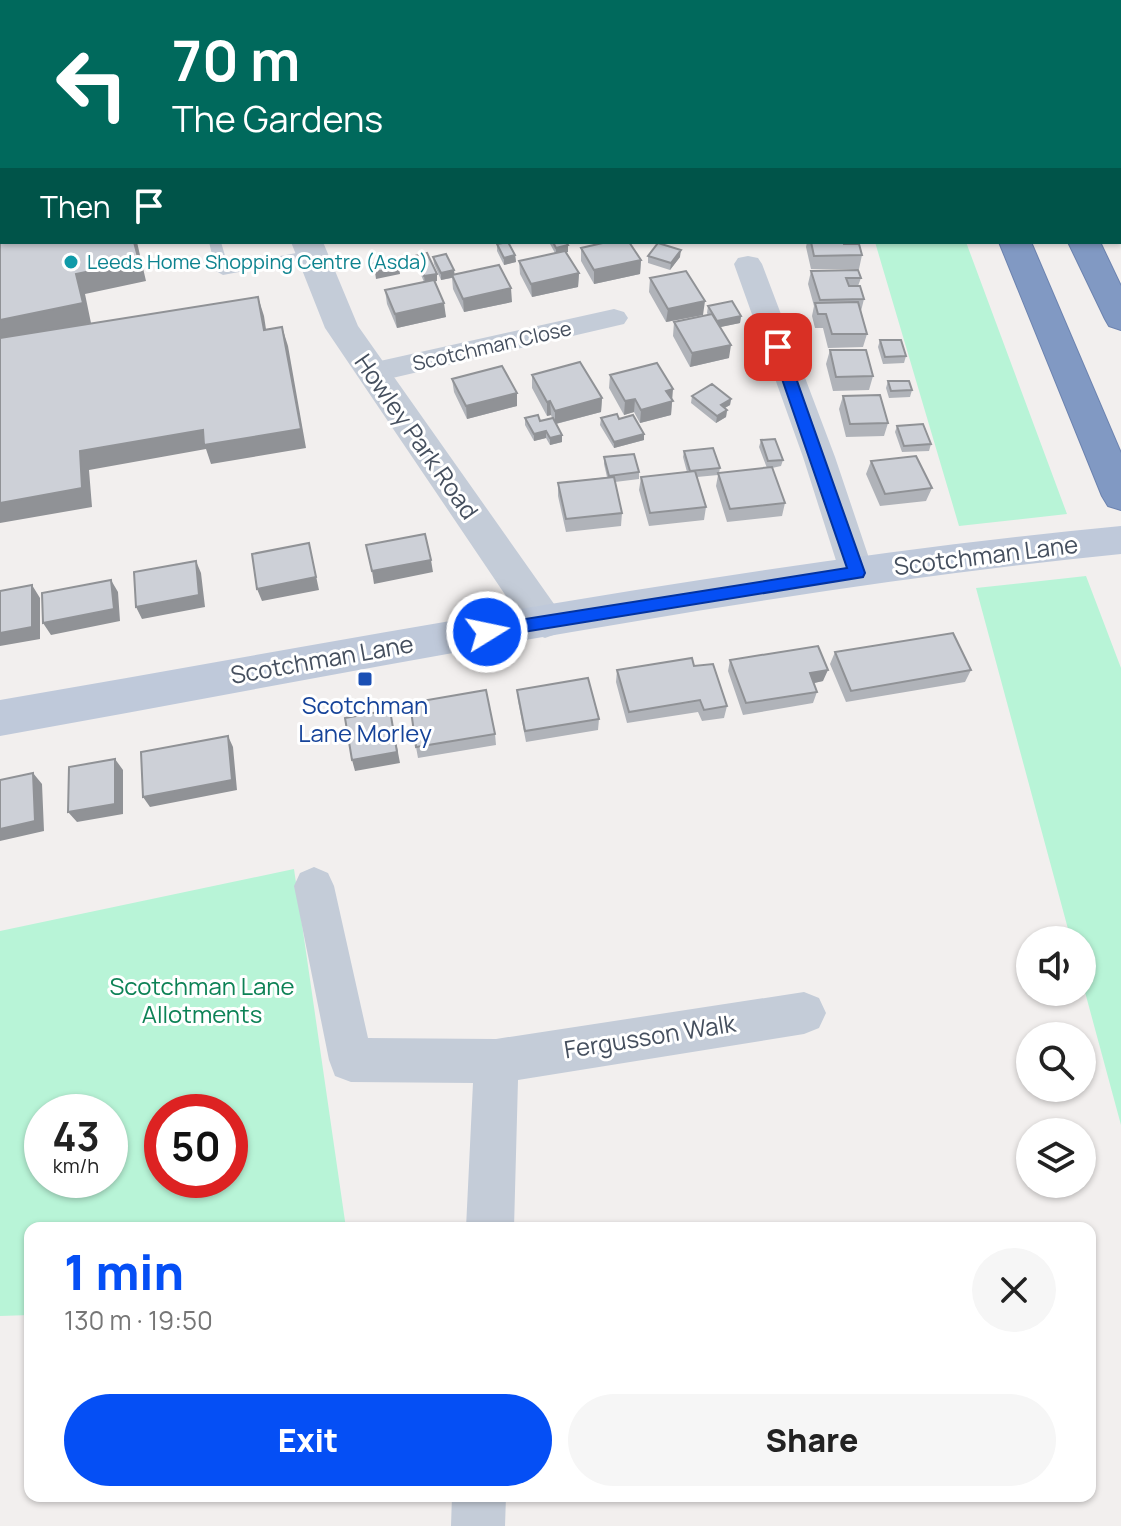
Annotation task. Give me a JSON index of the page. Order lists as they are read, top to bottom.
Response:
{
  "streets": {
    "main road": ["Scotchman Lane"],
    "street": ["Scotchman Close", "Howley Park Road", "Fergusson Walk"]
  },
  "crossings": [
    ["Scotchman Close", "Howley Park Road"],
    ["Howley Park Road", "Scotchman Lane"]
  ],
  "parks": ["Scotchman Lane Allotments"],
  "places": {
    "other": ["Leeds Home Shopping Centre (Asda)"],
    "transit": ["Scotchman Lane Morley"]
  },
  "page": {
    "turn": ["70 m", "The Gardens"],
    "then": "Then",
    "speed": "43 km/h",
    "limit": "50",
    "heading": ["1 min", "130 m · 19:50"],
    "buttons": ["Exit", "Share"]
  }
}
